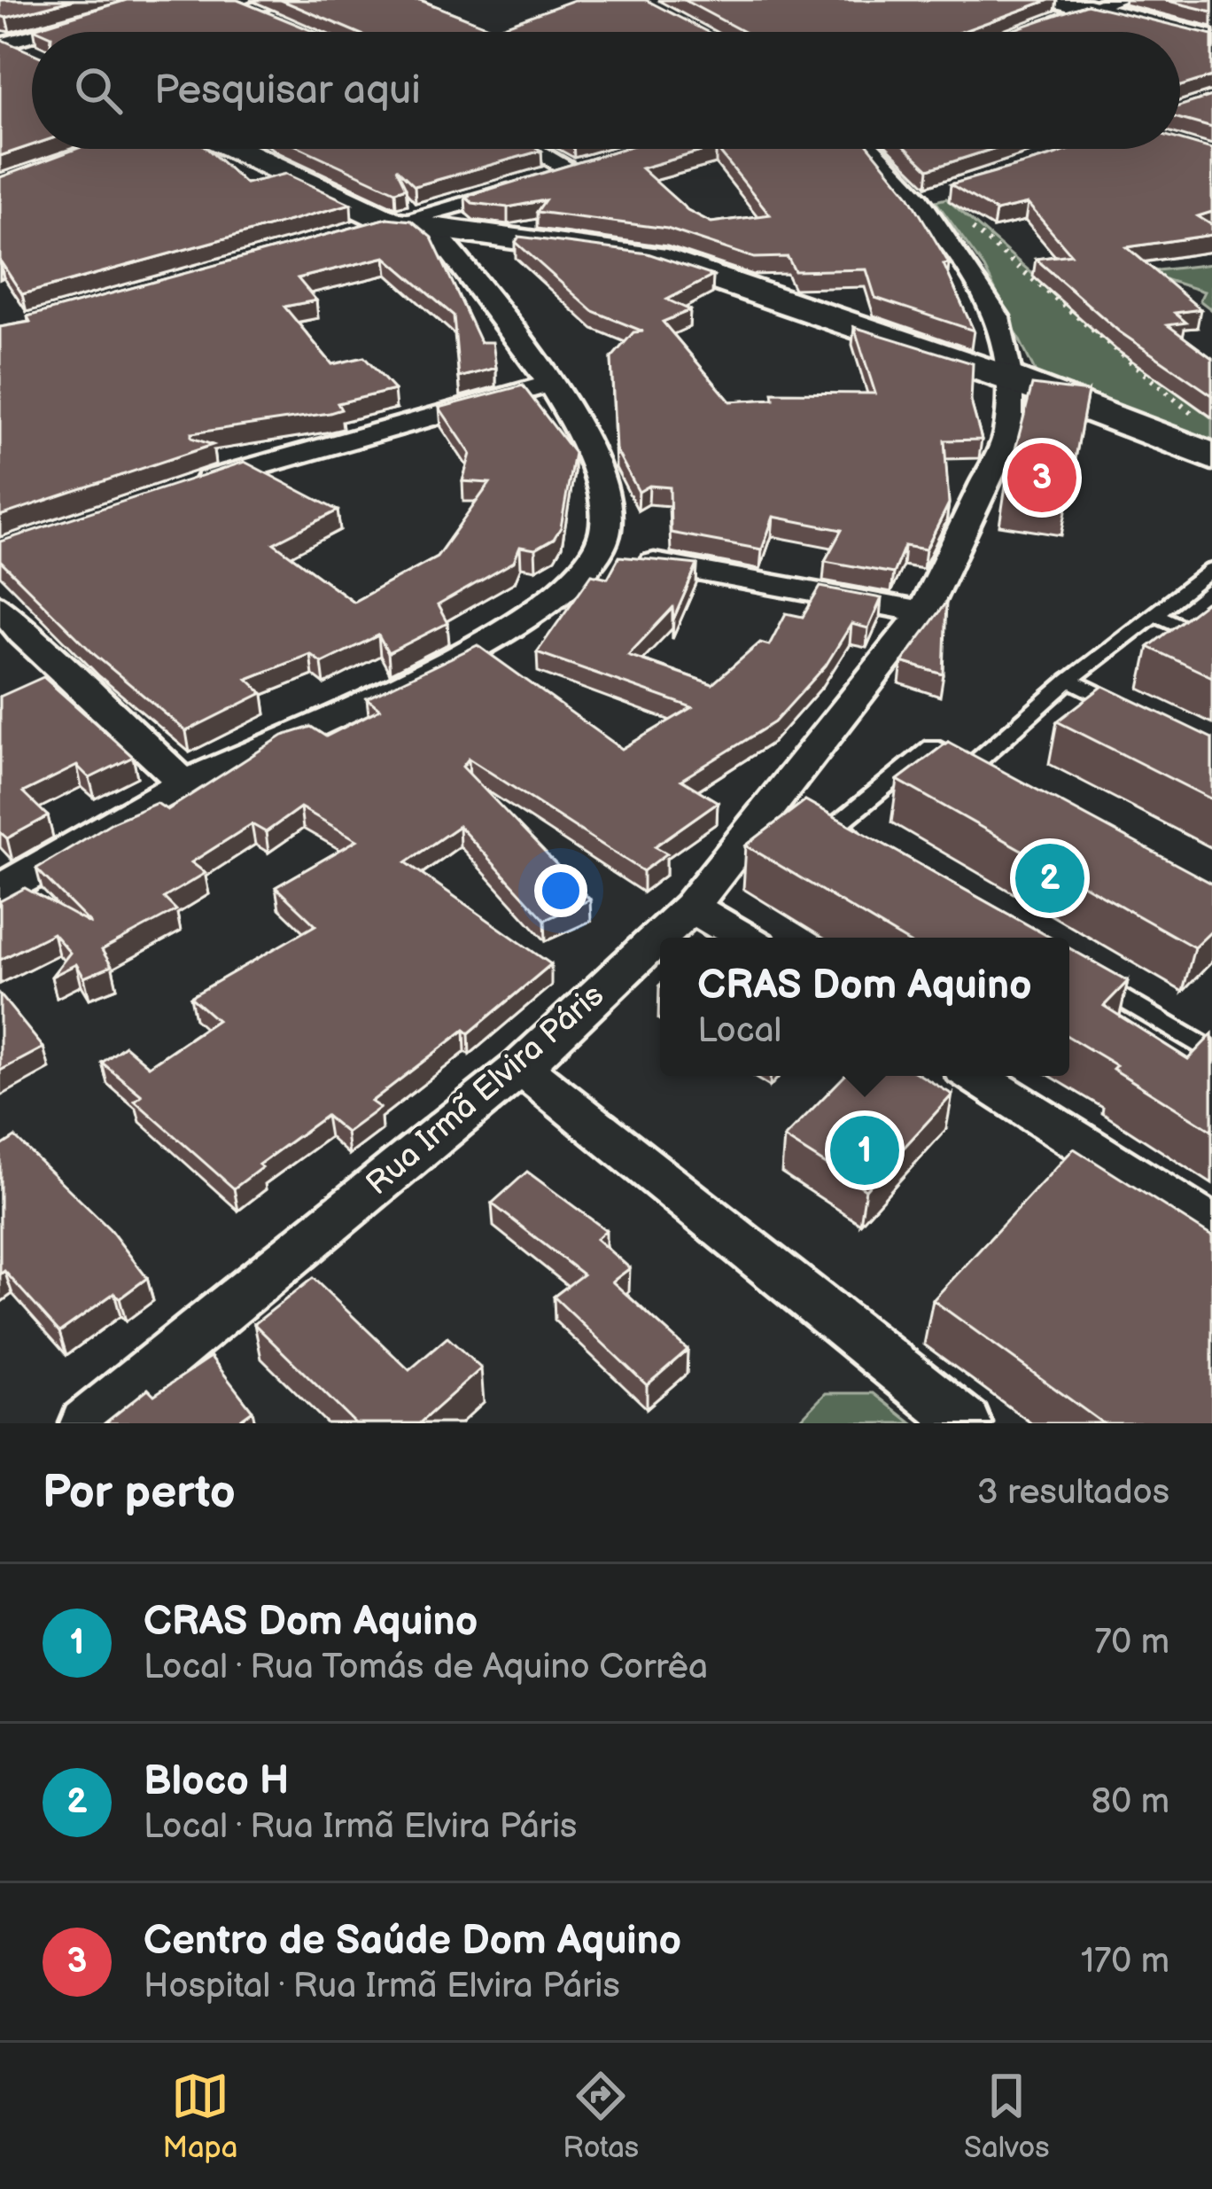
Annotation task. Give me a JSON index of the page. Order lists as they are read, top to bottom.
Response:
{
  "streets": {
    "street": ["Rua Irmã Elvira Páris"]
  },
  "page": {
    "search": "Pesquisar aqui",
    "pins": ["3", "2", "1"],
    "popup": ["CRAS Dom Aquino", "Local"],
    "heading": ["Por perto", "3 resultados"],
    "list": [
      {
        "mark": "1",
        "name": "CRAS Dom Aquino",
        "note": "Local · Rua Tomás de Aquino Corrêa",
        "value": "70 m"
      },
      {
        "mark": "2",
        "name": "Bloco H",
        "note": "Local · Rua Irmã Elvira Páris",
        "value": "80 m"
      },
      {
        "mark": "3",
        "name": "Centro de Saúde Dom Aquino",
        "note": "Hospital · Rua Irmã Elvira Páris",
        "value": "170 m"
      }
    ],
    "nav": ["Mapa", "Rotas", "Salvos"]
  }
}
